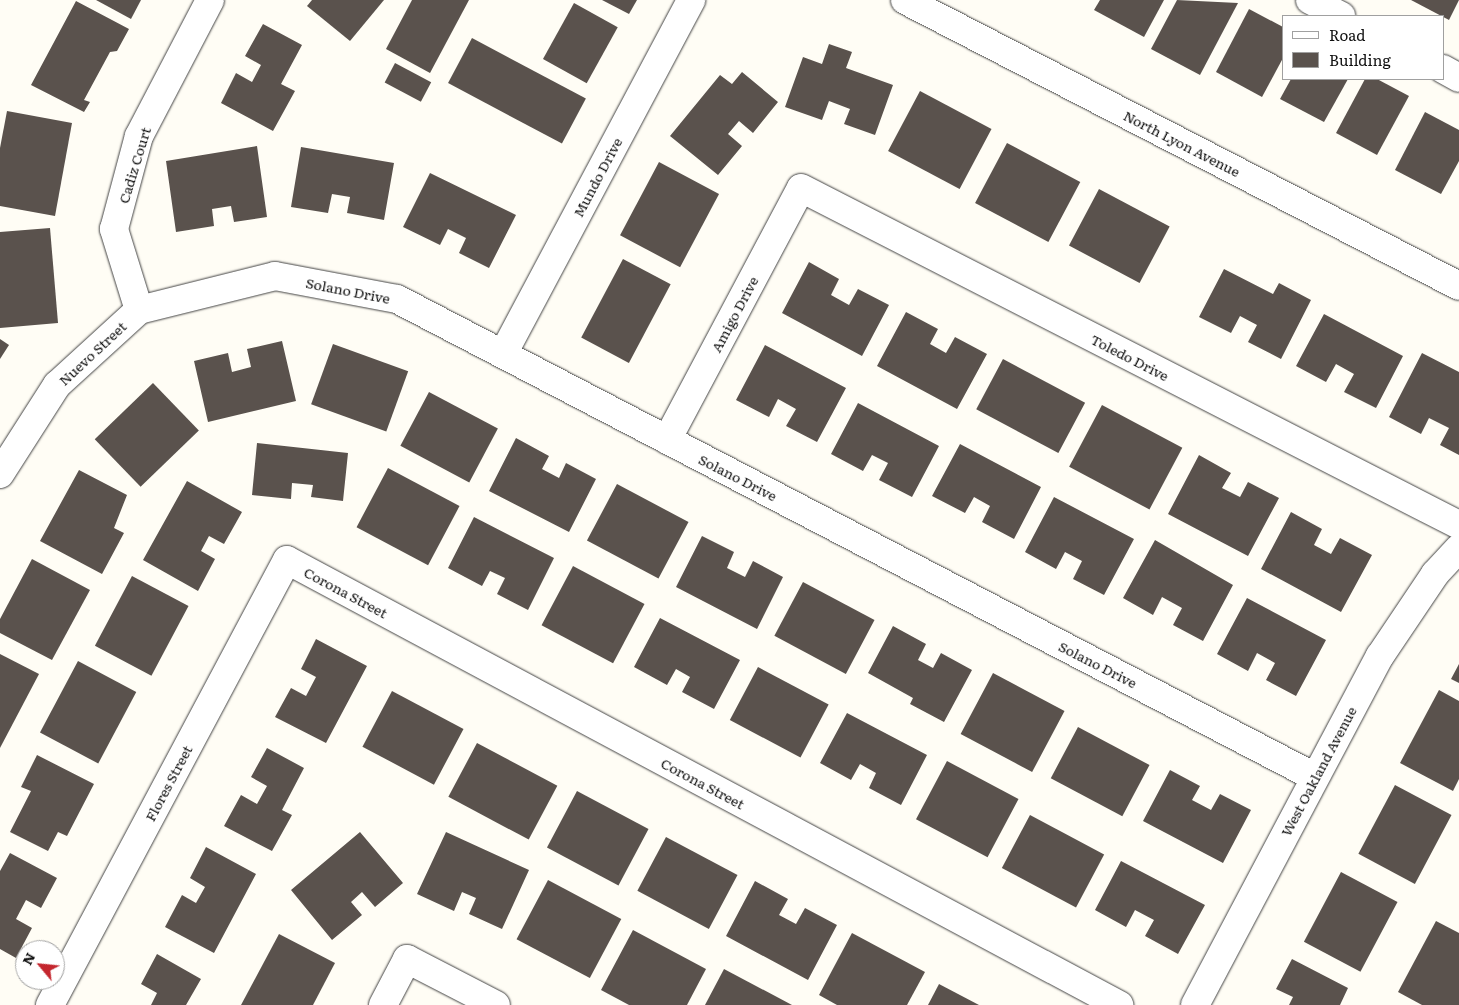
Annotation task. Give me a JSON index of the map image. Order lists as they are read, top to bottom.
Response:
{
  "streets": {
    "street": [
      "North Lyon Avenue",
      "Cadiz Court",
      "Mundo Drive",
      "Solano Drive",
      "Amigo Drive",
      "Nuevo Street",
      "Toledo Drive",
      "Corona Street",
      "West Oakland Avenue",
      "Flores Street"
    ]
  },
  "crossings": [
    ["Cadiz Court", "Solano Drive"],
    ["Cadiz Court", "Nuevo Street"],
    ["Mundo Drive", "Solano Drive"],
    ["Solano Drive", "Amigo Drive"],
    ["Solano Drive", "Nuevo Street"],
    ["Solano Drive", "West Oakland Avenue"],
    ["Amigo Drive", "Toledo Drive"],
    ["Corona Street", "Flores Street"]
  ],
  "legend": ["Road", "Building"],
  "north": "top left"
}
